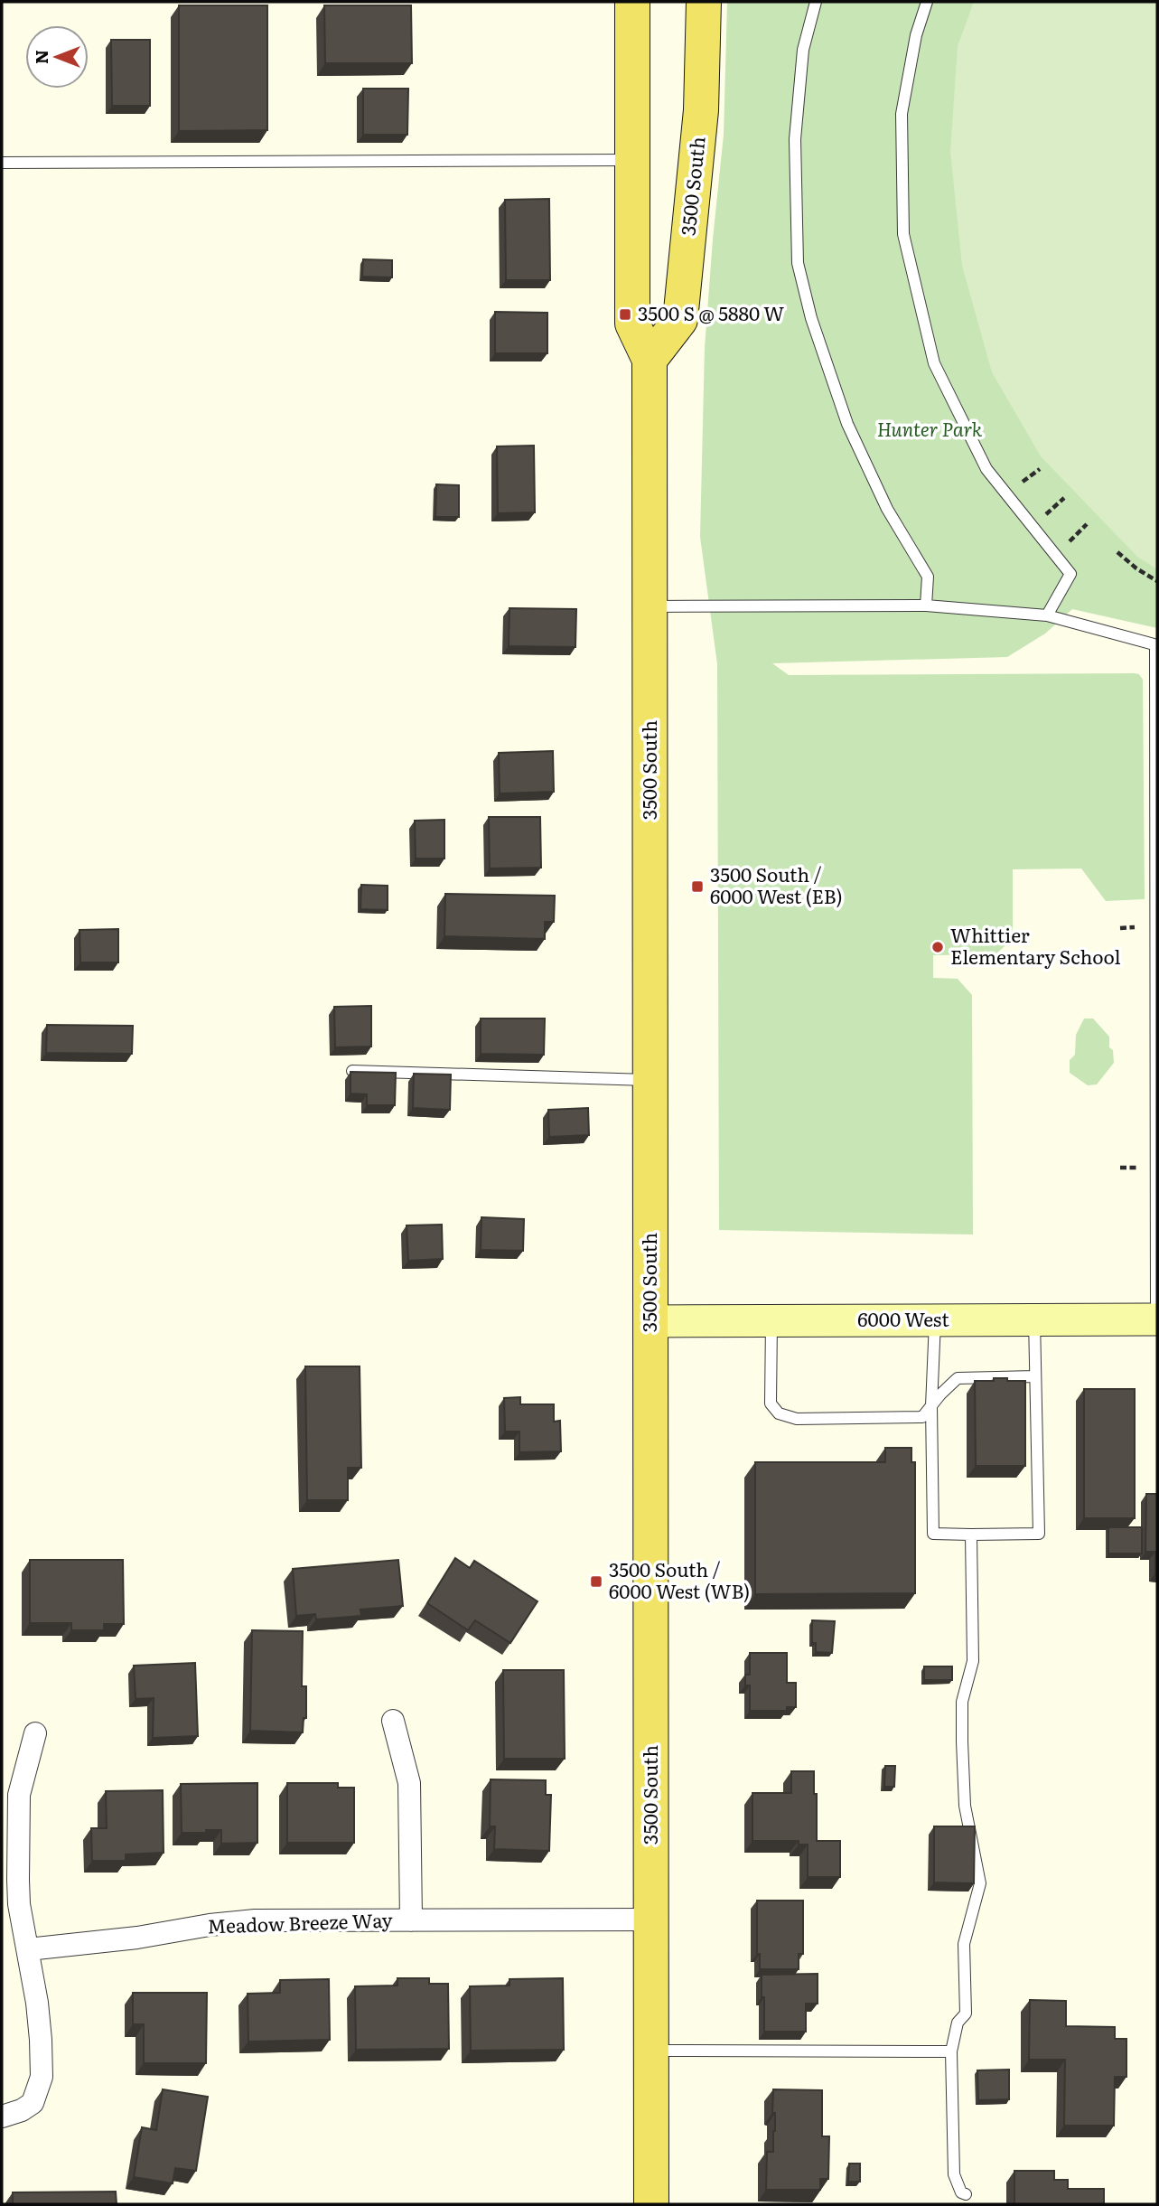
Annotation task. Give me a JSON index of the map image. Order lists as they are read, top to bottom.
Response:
{
  "streets": {
    "main road": ["3500 South"],
    "street": ["6000 West", "Meadow Breeze Way"]
  },
  "crossings": [
    ["3500 South", "6000 West"],
    ["3500 South", "Meadow Breeze Way"]
  ],
  "parks": ["Hunter Park"],
  "places": {
    "transit": ["3500 S @ 5880 W", "3500 South / 6000 West (EB)", "3500 South / 6000 West (WB)"],
    "other": ["Whittier Elementary School"]
  },
  "north": "left"
}
